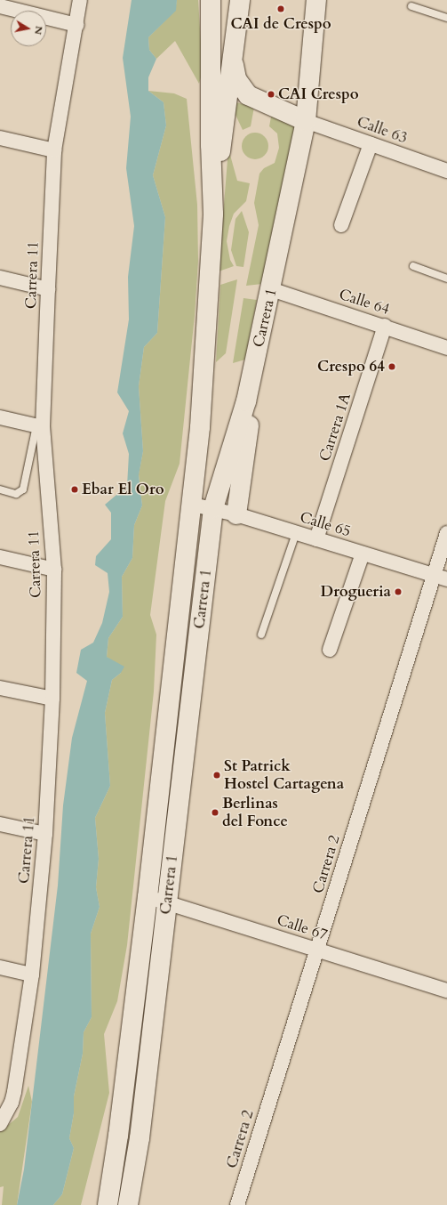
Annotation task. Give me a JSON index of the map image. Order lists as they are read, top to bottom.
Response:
{
  "streets": {
    "main road": ["Carrera 1"],
    "street": [
      "Calle 63",
      "Carrera 11",
      "Calle 64",
      "Carrera 1A",
      "Calle 65",
      "Carrera 2",
      "Calle 67"
    ]
  },
  "crossings": [
    ["Calle 63", "Carrera 1"],
    ["Calle 64", "Carrera 1"],
    ["Calle 64", "Carrera 1A"],
    ["Carrera 1", "Calle 65"],
    ["Carrera 1", "Calle 67"],
    ["Carrera 1A", "Calle 65"],
    ["Calle 65", "Carrera 2"],
    ["Carrera 2", "Calle 67"]
  ],
  "places": [
    "CAI de Crespo",
    "CAI Crespo",
    "Crespo 64",
    "Ebar El Oro",
    "Drogueria",
    "St Patrick Hostel Cartagena",
    "Berlinas del Fonce"
  ],
  "north": "right"
}
